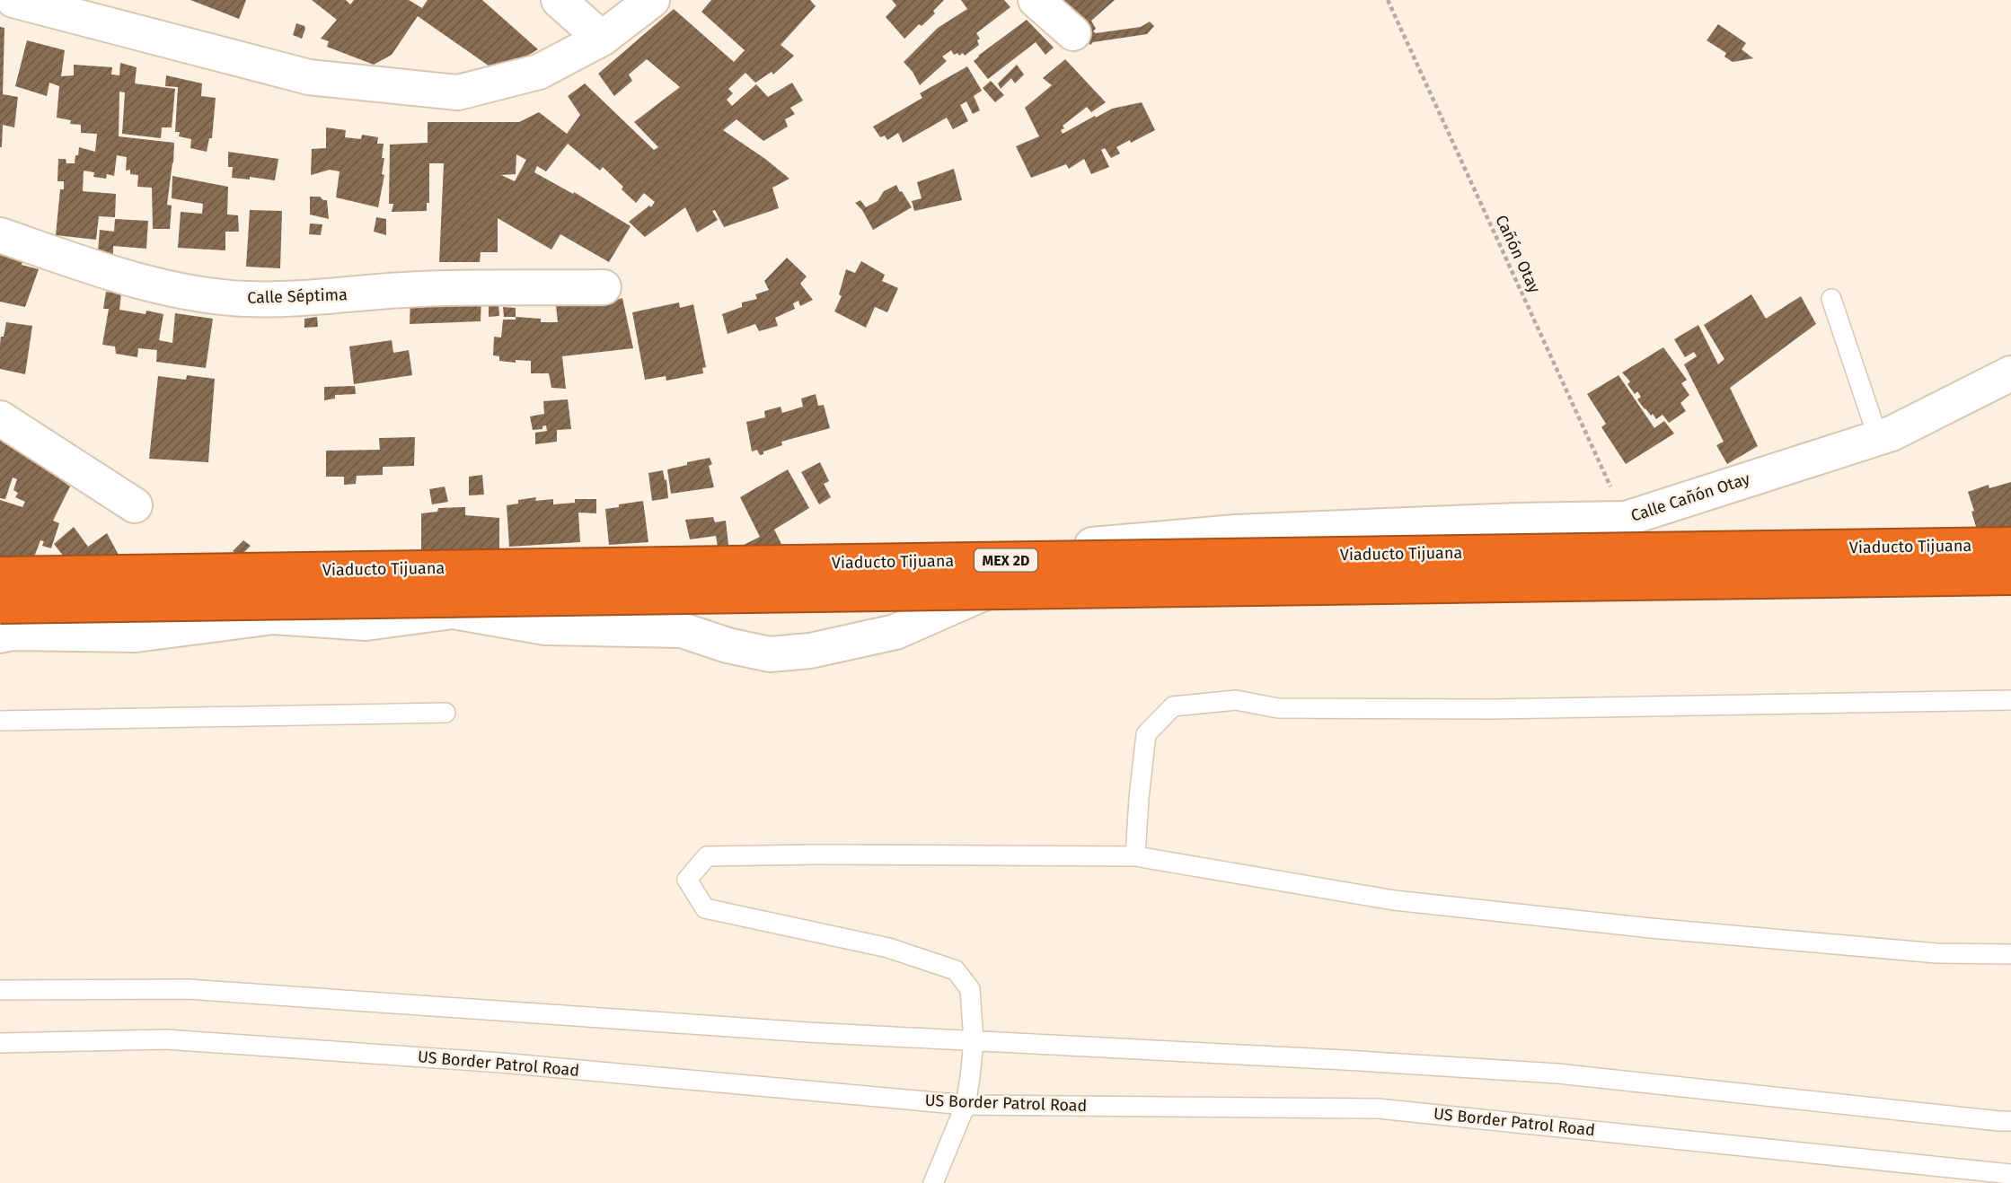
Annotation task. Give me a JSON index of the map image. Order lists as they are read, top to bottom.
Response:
{
  "streets": {
    "highway": ["Viaducto Tijuana", "MEX 2D"],
    "street": ["Calle Séptima", "Calle Cañón Otay"],
    "lane": ["US Border Patrol Road"],
    "path": ["Cañón Otay"]
  },
  "crossings": [
    ["Cañón Otay", "Calle Cañón Otay"]
  ]
}
